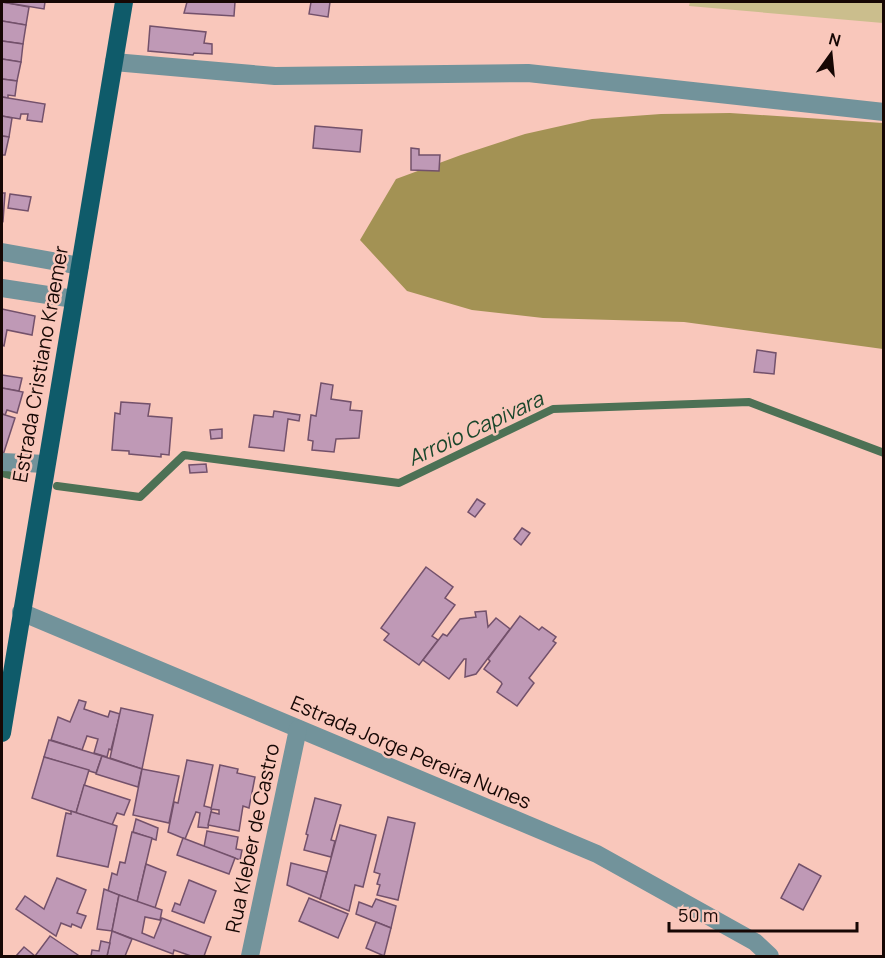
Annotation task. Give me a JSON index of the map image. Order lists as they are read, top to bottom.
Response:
{
  "streets": {
    "main road": ["Estrada Cristiano Kraemer"],
    "street": ["Estrada Jorge Pereira Nunes", "Rua Kleber de Castro"]
  },
  "crossings": [
    ["Estrada Cristiano Kraemer", "Estrada Jorge Pereira Nunes"],
    ["Estrada Jorge Pereira Nunes", "Rua Kleber de Castro"]
  ],
  "water": ["Arroio Capivara"],
  "scale_bar": "50 m",
  "north": "top"
}
